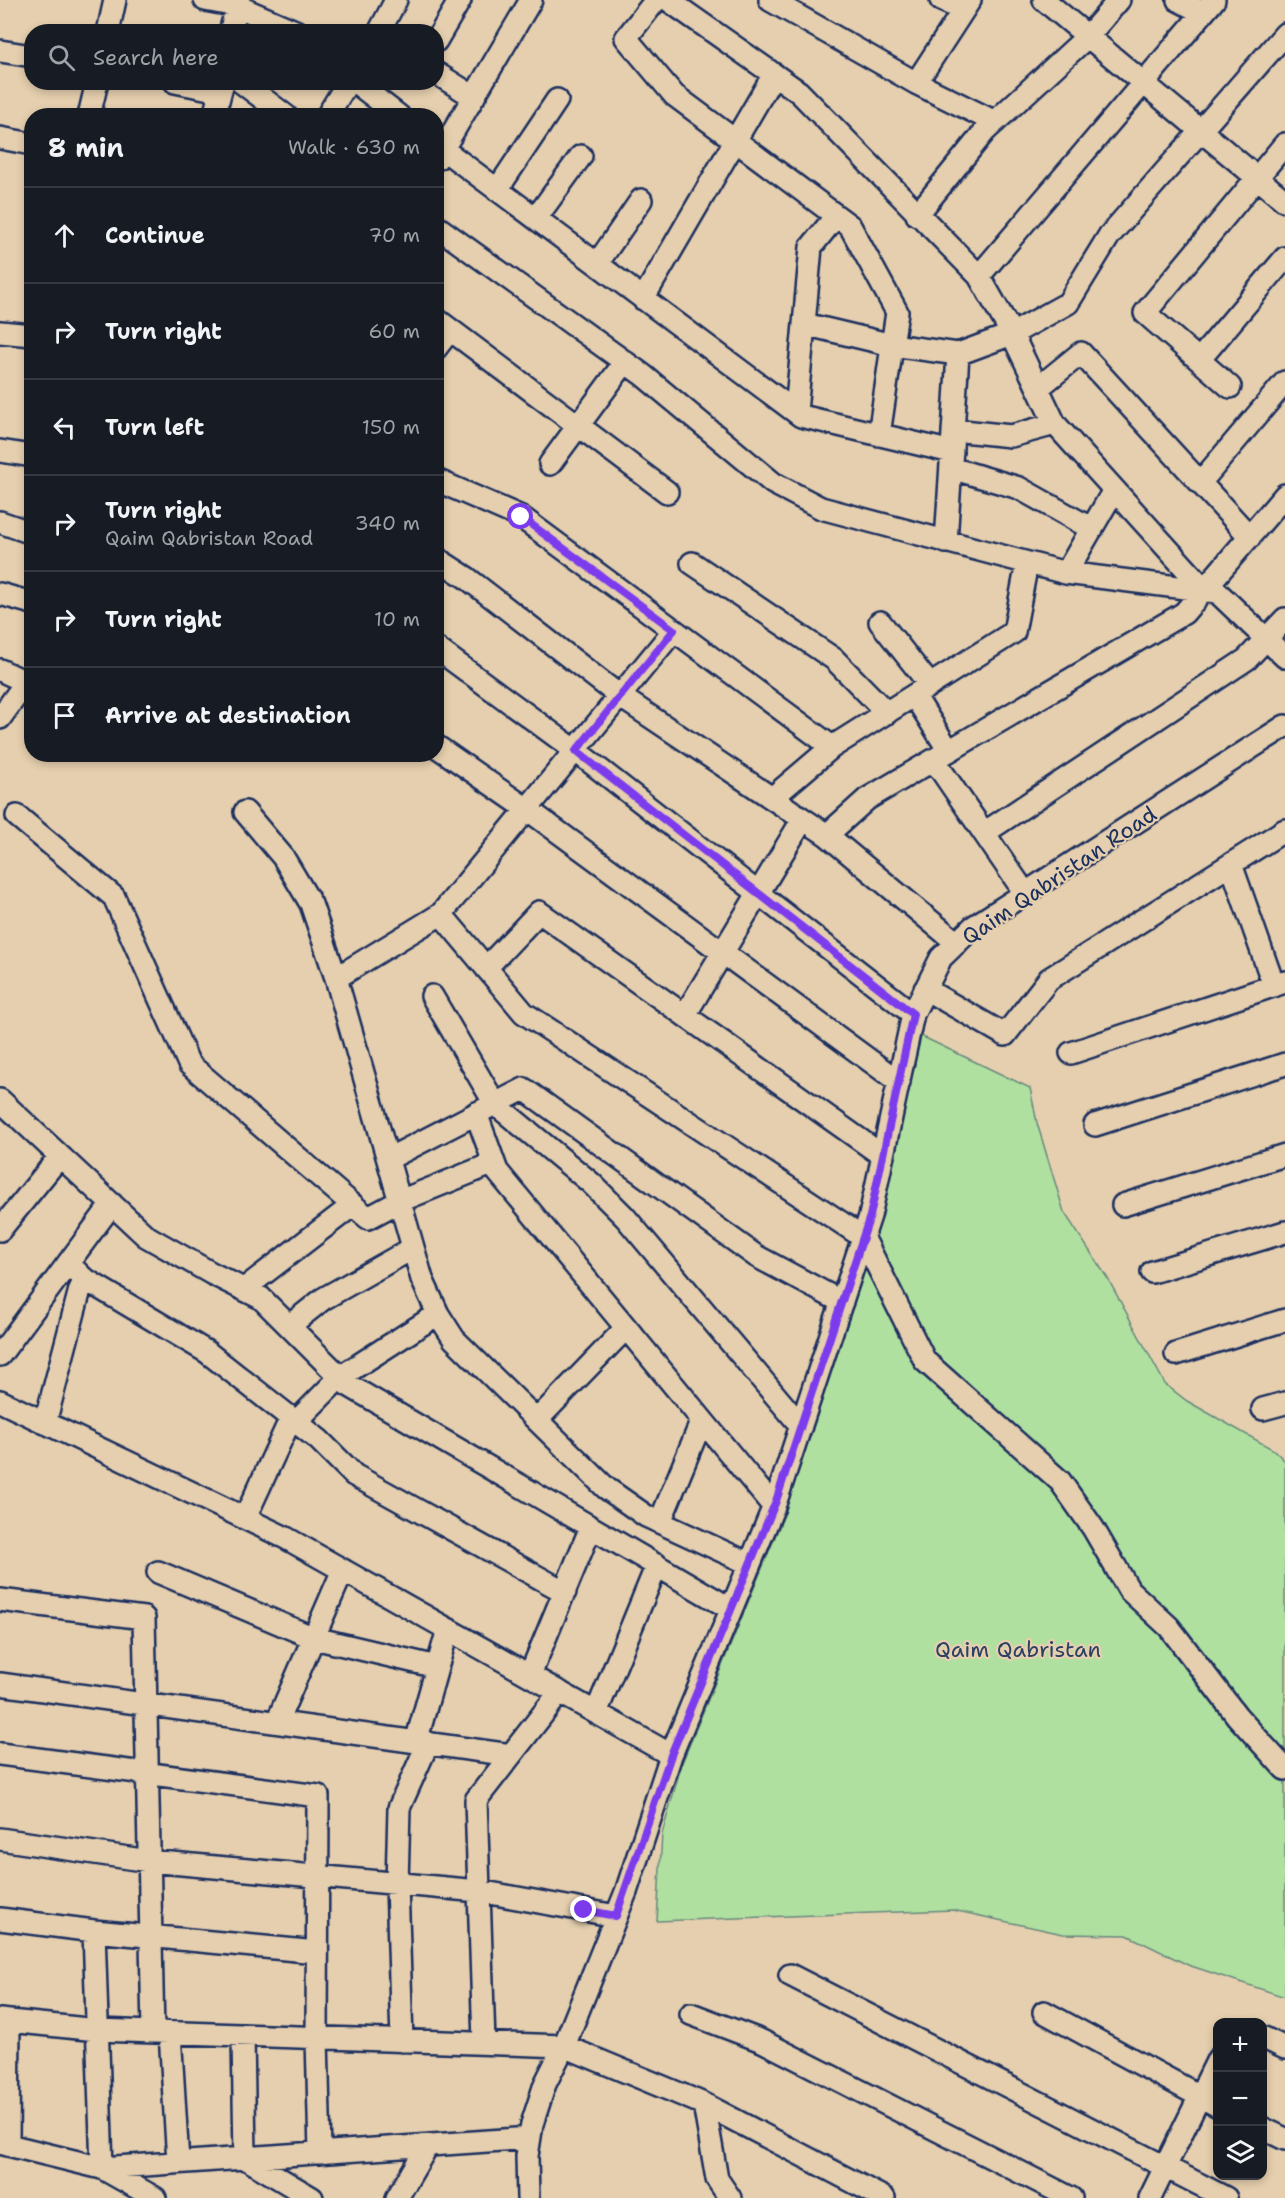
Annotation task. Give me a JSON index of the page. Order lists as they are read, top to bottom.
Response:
{
  "streets": {
    "street": ["Qaim Qabristan Road"]
  },
  "parks": ["Qaim Qabristan"],
  "page": {
    "search": "Search here",
    "heading": ["8 min", "Walk · 630 m"],
    "list": [
      ["Continue", "70 m"],
      ["Turn right", "60 m"],
      ["Turn left", "150 m"],
      ["Turn right", "Qaim Qabristan Road", "340 m"],
      ["Turn right", "10 m"],
      "Arrive at destination"
    ],
    "map_buttons": ["+", "−"]
  }
}
